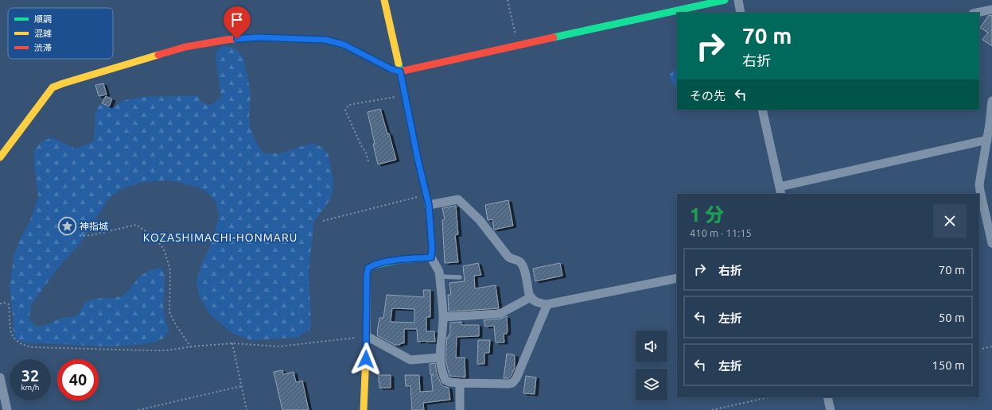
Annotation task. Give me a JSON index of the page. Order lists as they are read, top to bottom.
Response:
{
  "districts": ["KOZASHIMACHI-HONMARU"],
  "places": {
    "place": ["神指城"]
  },
  "legend": ["順調", "混雑", "渋滞"],
  "page": {
    "turn": ["70 m", "右折"],
    "then": "その先",
    "heading": ["1 分", "410 m · 11:15"],
    "list": [
      {
        "name": "右折",
        "value": "70 m"
      },
      {
        "name": "左折",
        "value": "50 m"
      },
      {
        "name": "左折",
        "value": "150 m"
      }
    ],
    "speed": "32 km/h",
    "limit": "40"
  }
}
